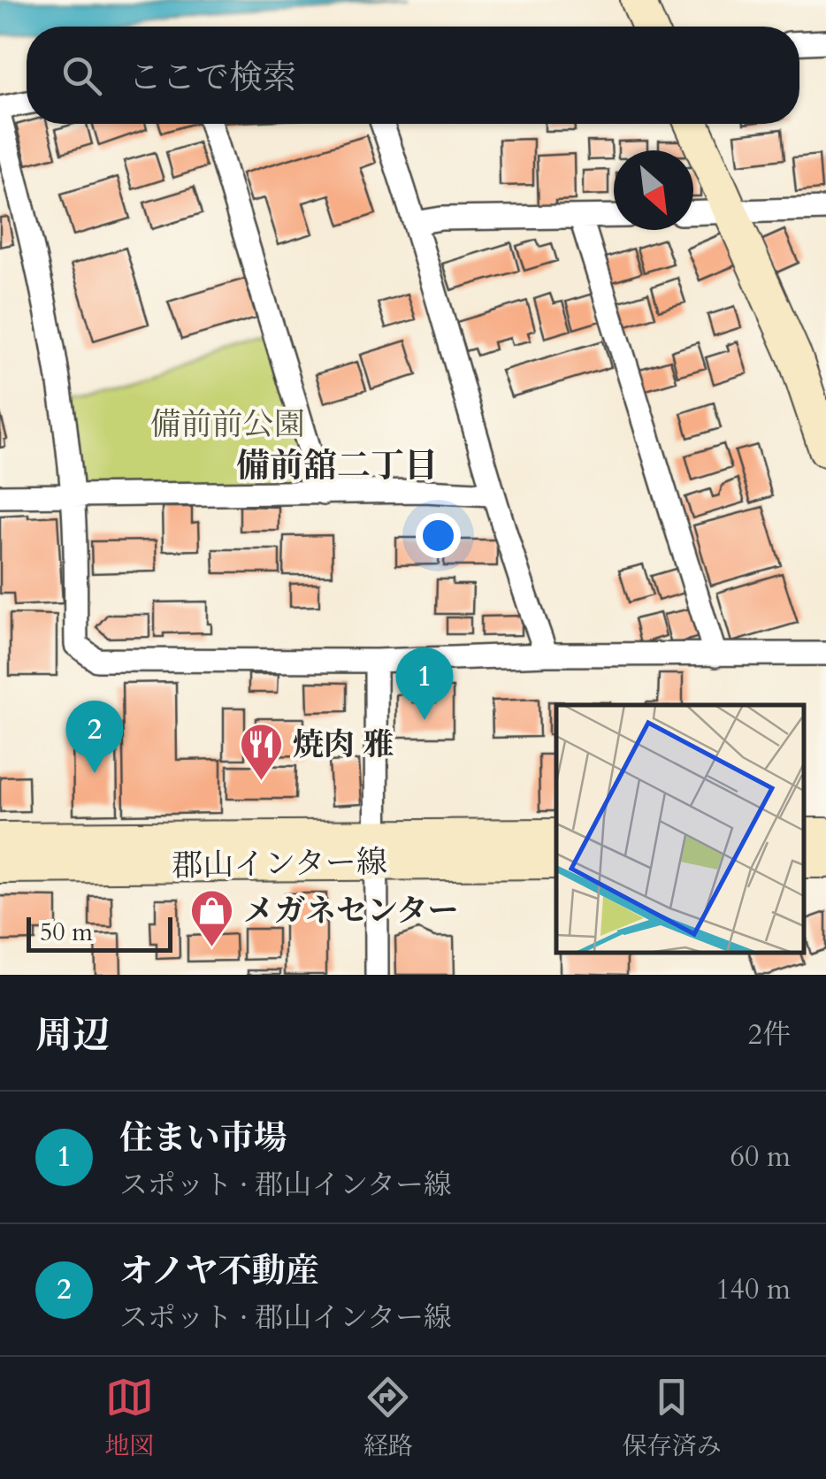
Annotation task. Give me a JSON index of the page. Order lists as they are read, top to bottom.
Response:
{
  "streets": {
    "street": ["郡山インター線"]
  },
  "districts": ["備前舘二丁目"],
  "parks": ["備前前公園"],
  "places": {
    "restaurant": ["焼肉 雅"],
    "shop": ["メガネセンター"]
  },
  "scale_bar": "50 m",
  "north": "bottom right",
  "page": {
    "search": "ここで検索",
    "pins": ["1", "2"],
    "scale": "50 m",
    "heading": ["周辺", "2件"],
    "list": [
      {
        "mark": "1",
        "name": "住まい市場",
        "note": "スポット · 郡山インター線",
        "value": "60 m"
      },
      {
        "mark": "2",
        "name": "オノヤ不動産",
        "note": "スポット · 郡山インター線",
        "value": "140 m"
      }
    ],
    "nav": ["地図", "経路", "保存済み"]
  }
}
